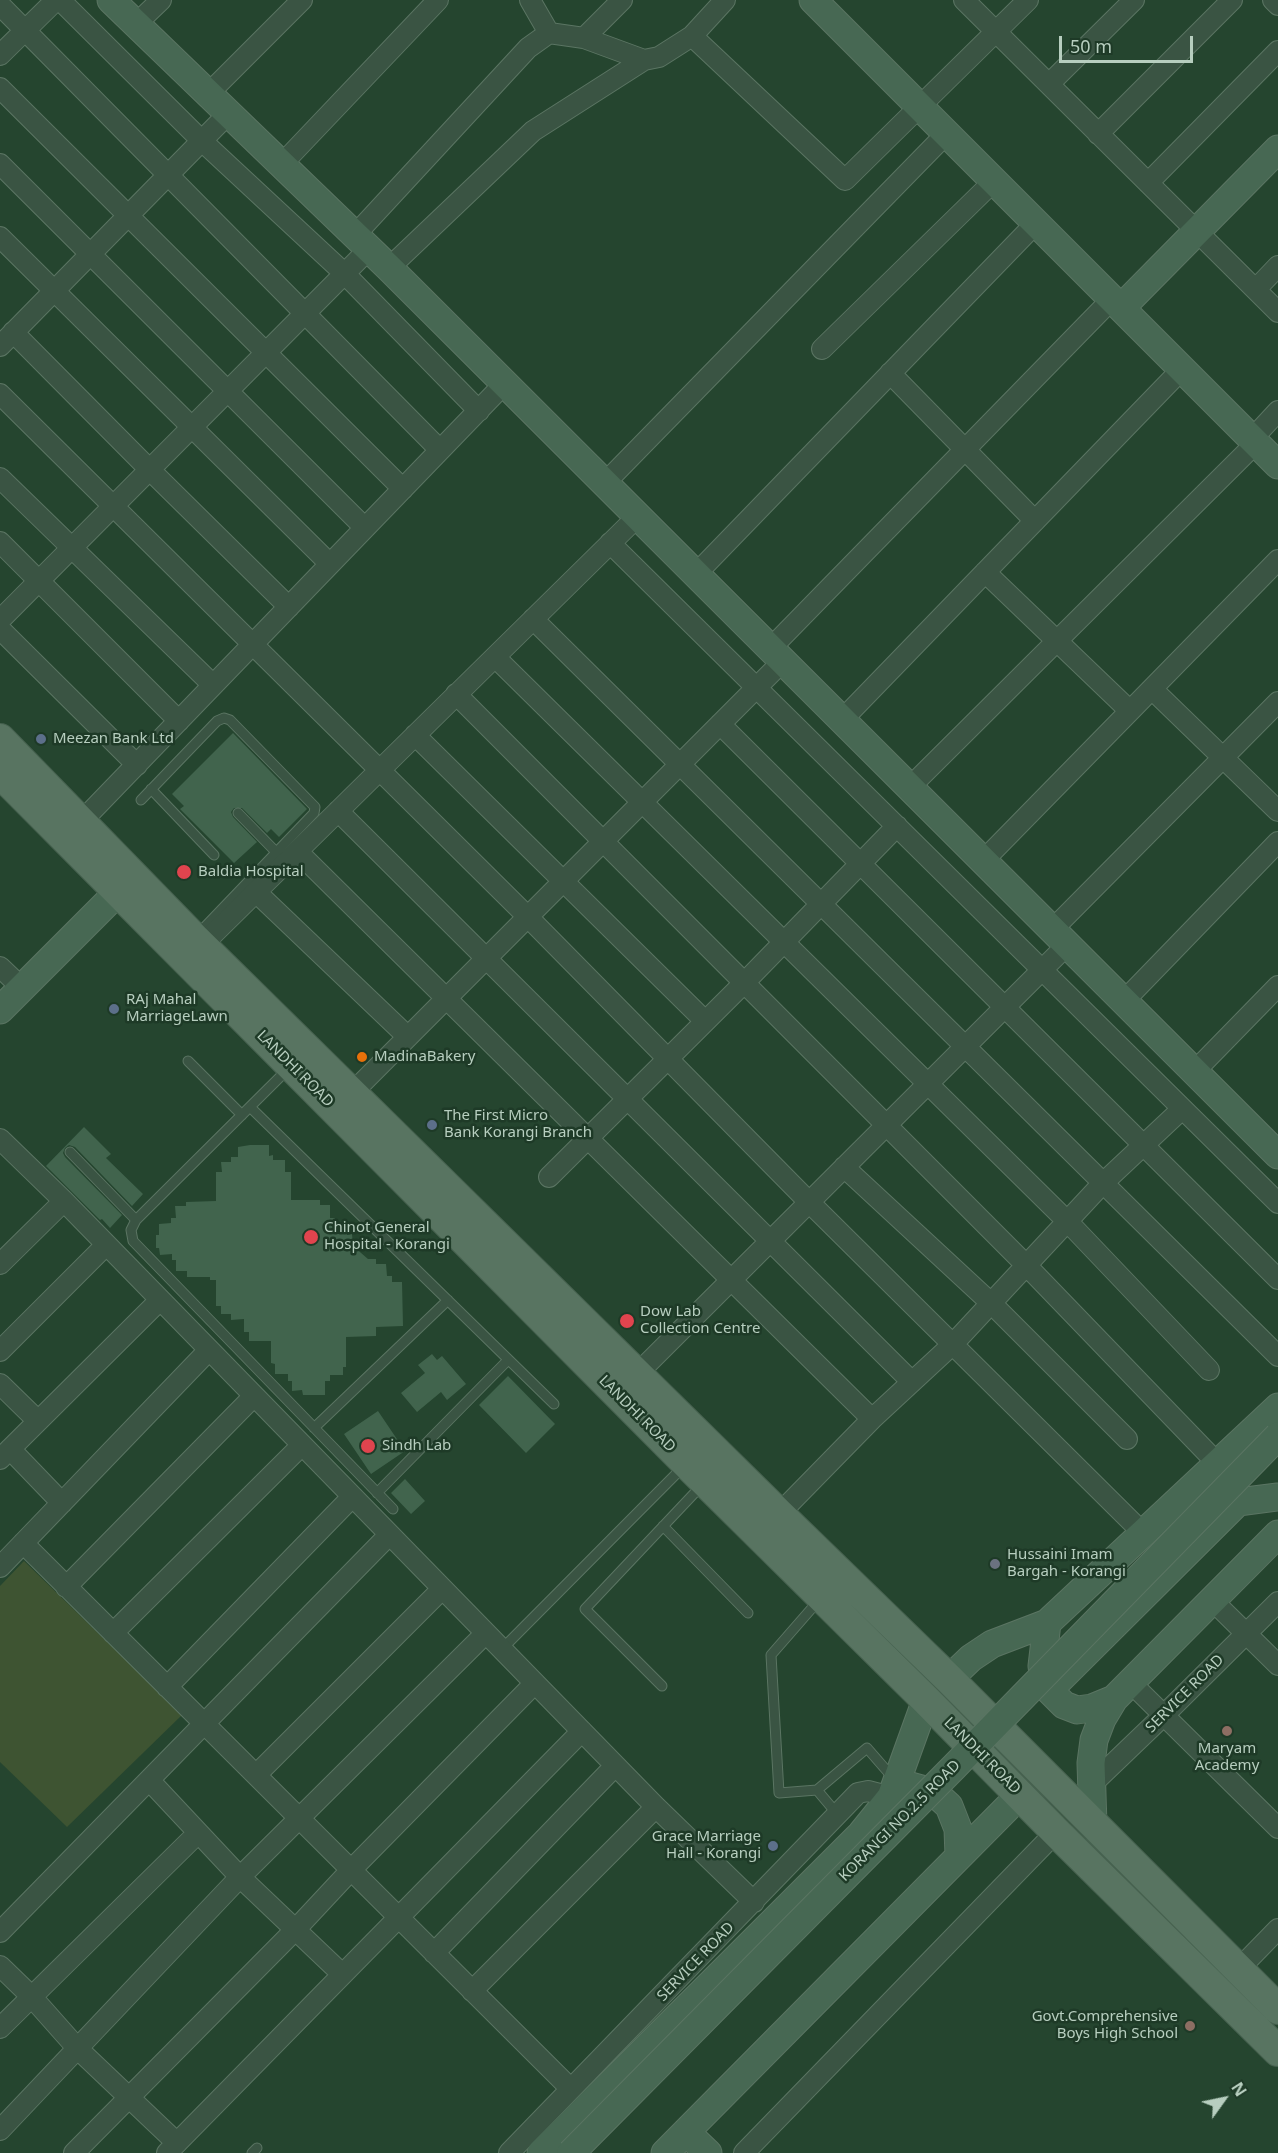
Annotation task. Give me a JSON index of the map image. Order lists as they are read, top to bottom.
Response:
{
  "streets": {
    "main road": ["LANDHI ROAD", "KORANGI NO.2.5 ROAD"],
    "street": ["SERVICE ROAD"]
  },
  "places": [
    "Meezan Bank Ltd",
    "Baldia Hospital",
    "RAj Mahal MarriageLawn",
    "MadinaBakery",
    "The First Micro Bank Korangi Branch",
    "Chinot General Hospital - Korangi",
    "Dow Lab Collection Centre",
    "Sindh Lab",
    "Hussaini Imam Bargah - Korangi",
    "Maryam Academy",
    "Grace Marriage Hall - Korangi",
    "Govt.Comprehensive Boys High School"
  ],
  "scale_bar": "50 m",
  "north": "top right"
}
